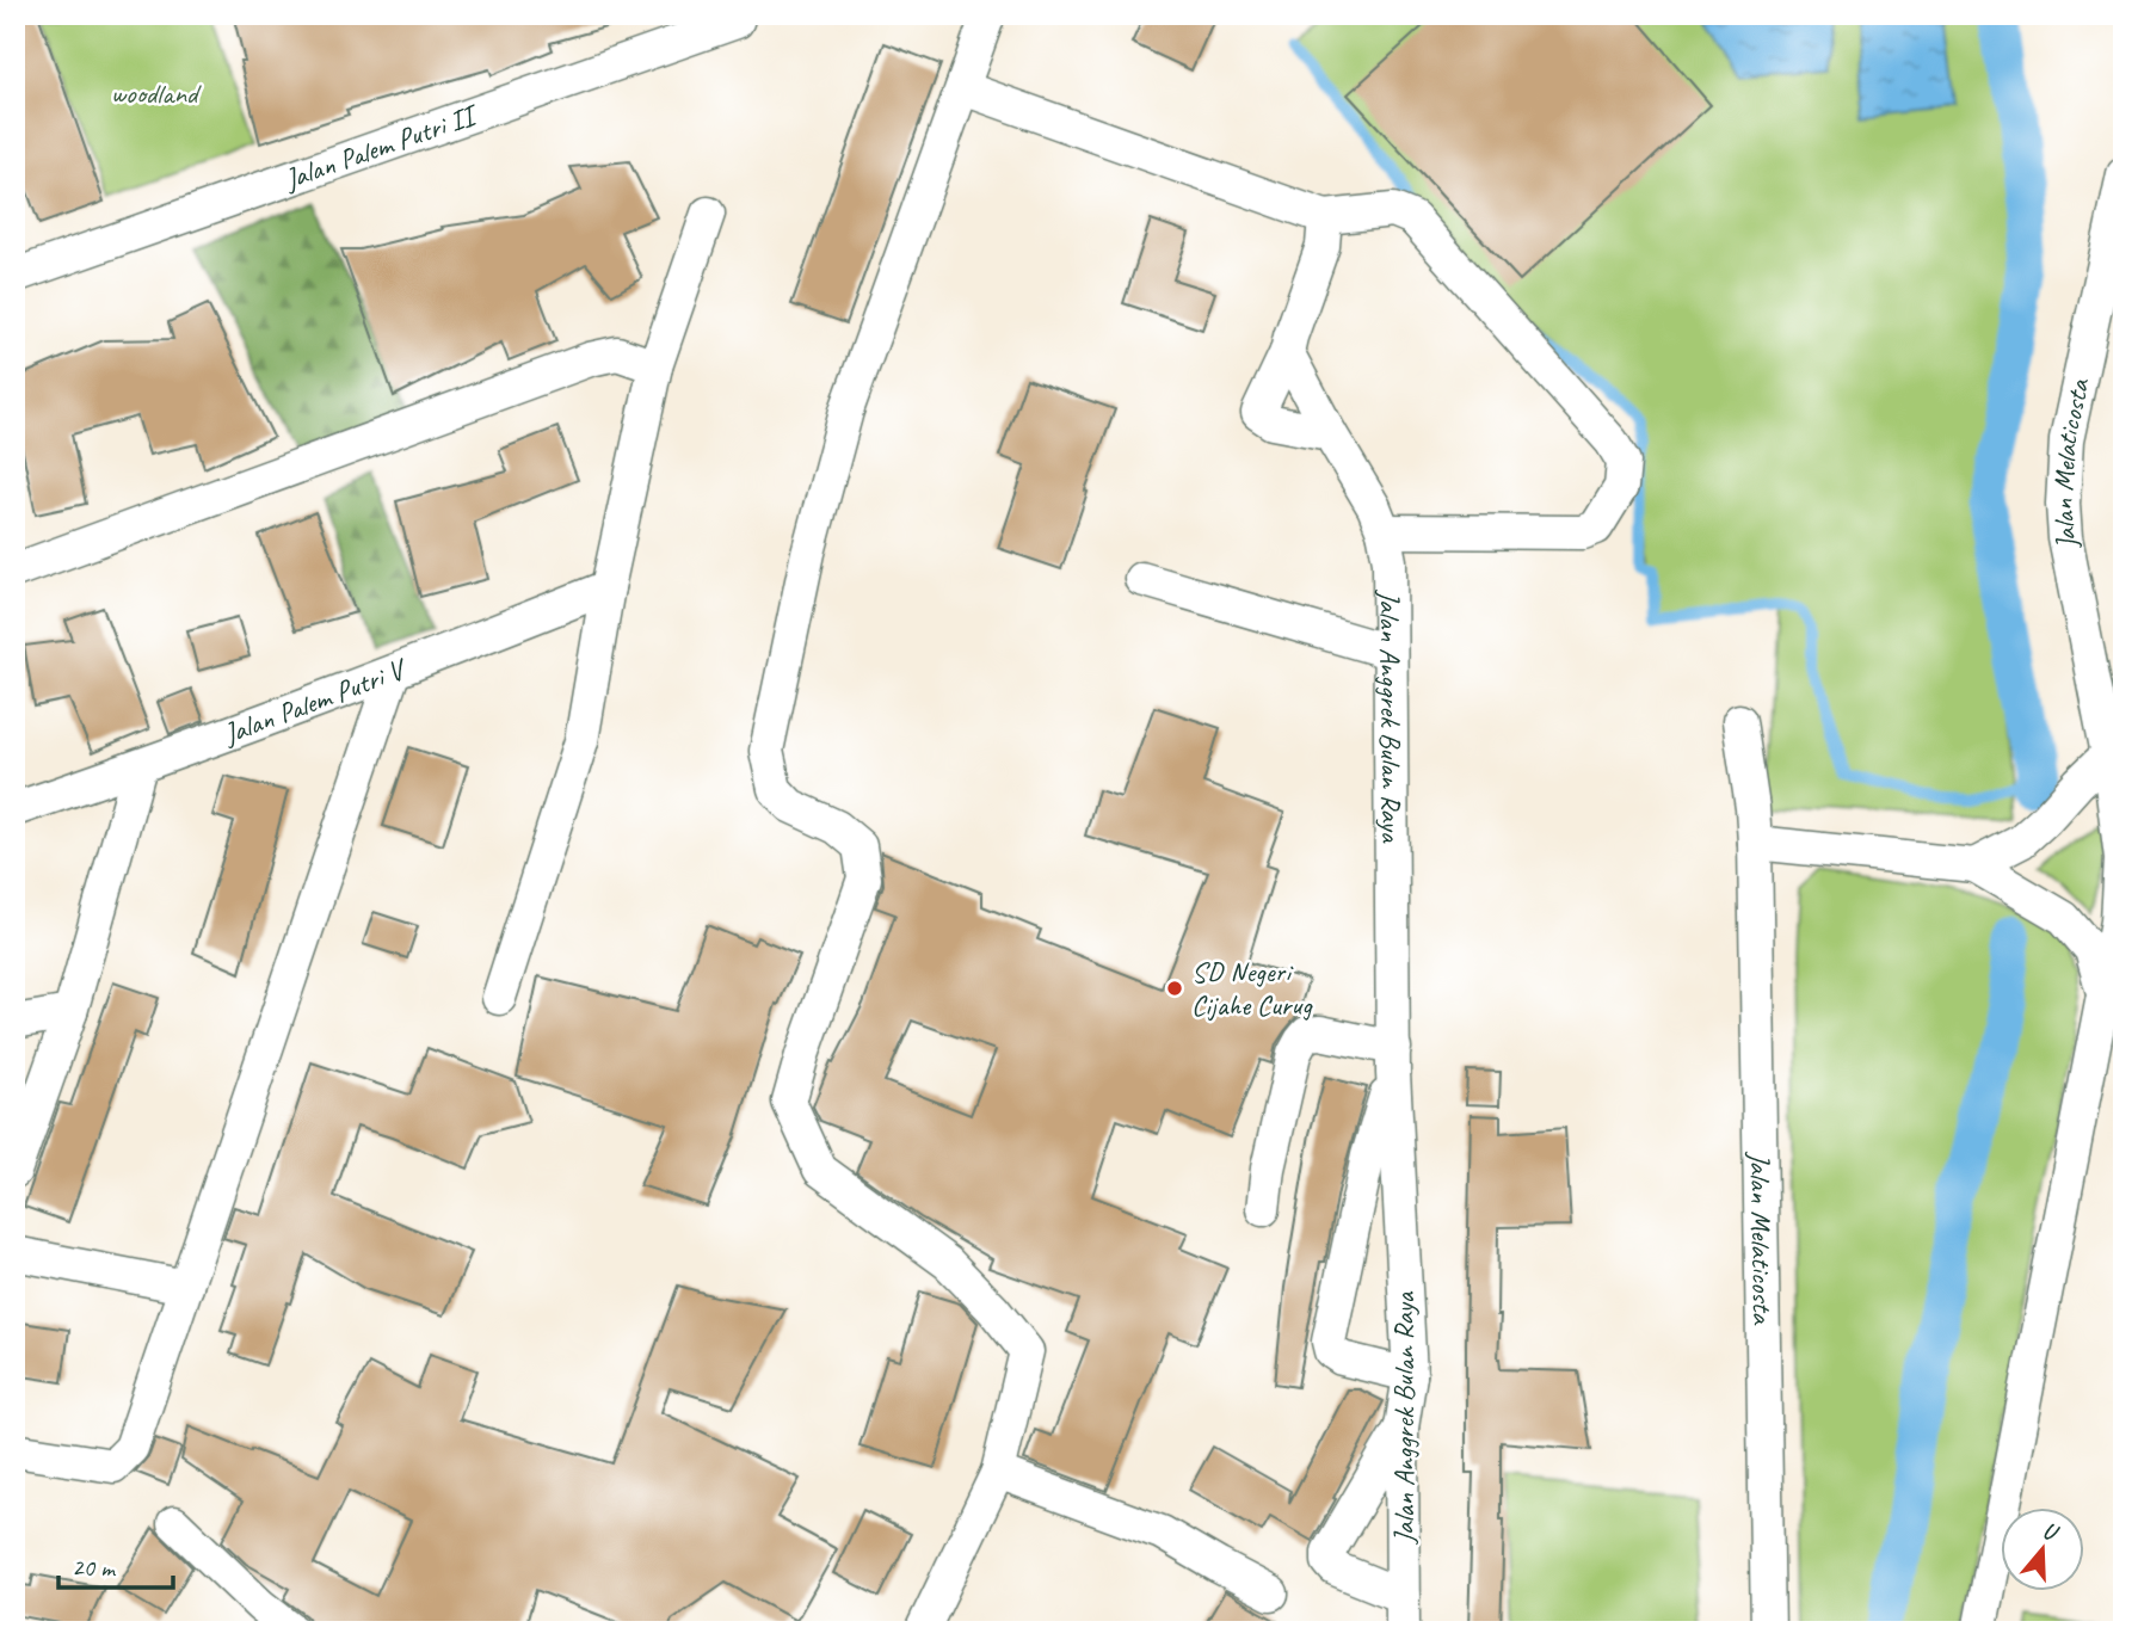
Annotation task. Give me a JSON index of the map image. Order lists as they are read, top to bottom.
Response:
{
  "streets": {
    "street": [
      "Jalan Palem Putri II",
      "Jalan Melaticosta",
      "Jalan Palem Putri V",
      "Jalan Anggrek Bulan Raya"
    ]
  },
  "parks": ["woodland"],
  "places": ["SD Negeri Cijahe Curug"],
  "scale_bar": "20 m",
  "north": "top"
}
